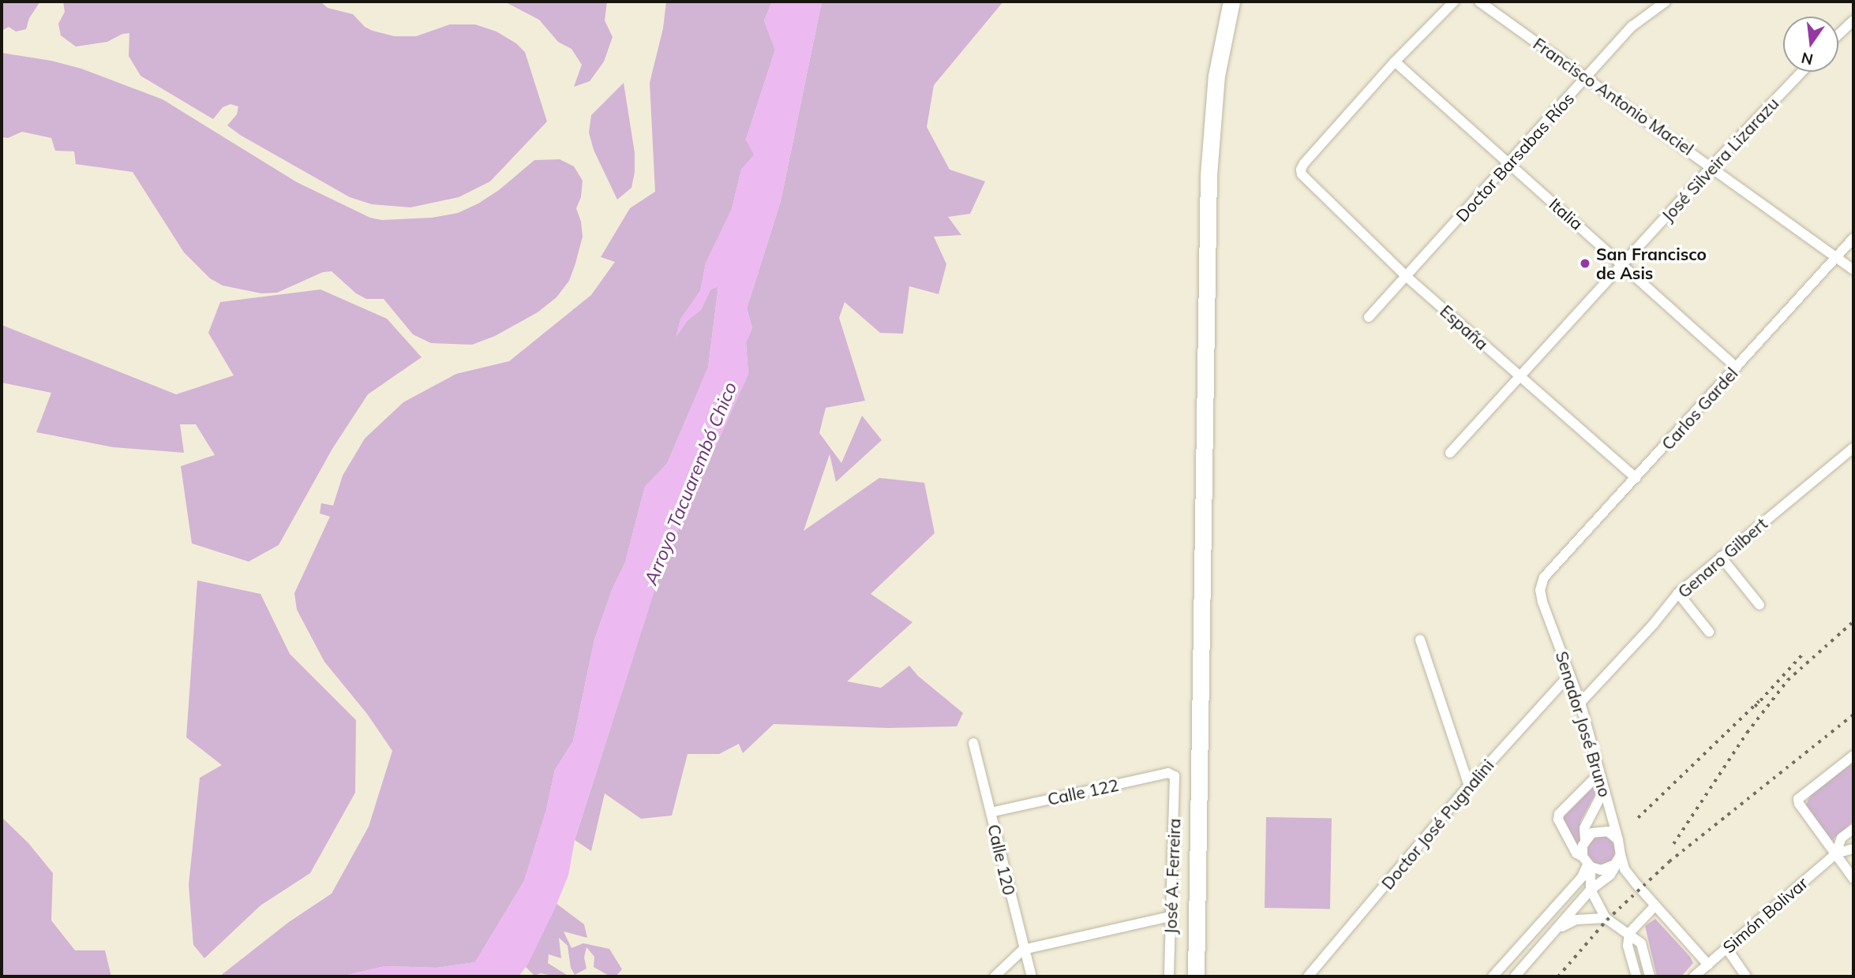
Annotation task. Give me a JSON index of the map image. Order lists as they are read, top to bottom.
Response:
{
  "streets": {
    "street": [
      "Francisco Antonio Maciel",
      "Doctor Barsabas Ríos",
      "José Silveira Lizarazu",
      "Italia",
      "España",
      "Carlos Gardel",
      "Genaro Gilbert",
      "Senador José Bruno",
      "Calle 122",
      "Doctor José Pugnalini",
      "Calle 120",
      "José A. Ferreira",
      "Simón Bolivar"
    ]
  },
  "crossings": [
    ["Francisco Antonio Maciel", "Doctor Barsabas Ríos"],
    ["Francisco Antonio Maciel", "José Silveira Lizarazu"],
    ["Francisco Antonio Maciel", "Carlos Gardel"],
    ["Doctor Barsabas Ríos", "Italia"],
    ["Doctor Barsabas Ríos", "España"],
    ["José Silveira Lizarazu", "Italia"],
    ["José Silveira Lizarazu", "España"],
    ["Italia", "España"],
    ["Italia", "Carlos Gardel"],
    ["España", "Carlos Gardel"],
    ["Carlos Gardel", "Senador José Bruno"],
    ["Genaro Gilbert", "Senador José Bruno"],
    ["Senador José Bruno", "Doctor José Pugnalini"],
    ["Calle 122", "Calle 120"],
    ["Calle 122", "José A. Ferreira"]
  ],
  "water": ["Arroyo Tacuarembó Chico"],
  "places": ["San Francisco de Asis"],
  "north": "bottom"
}
